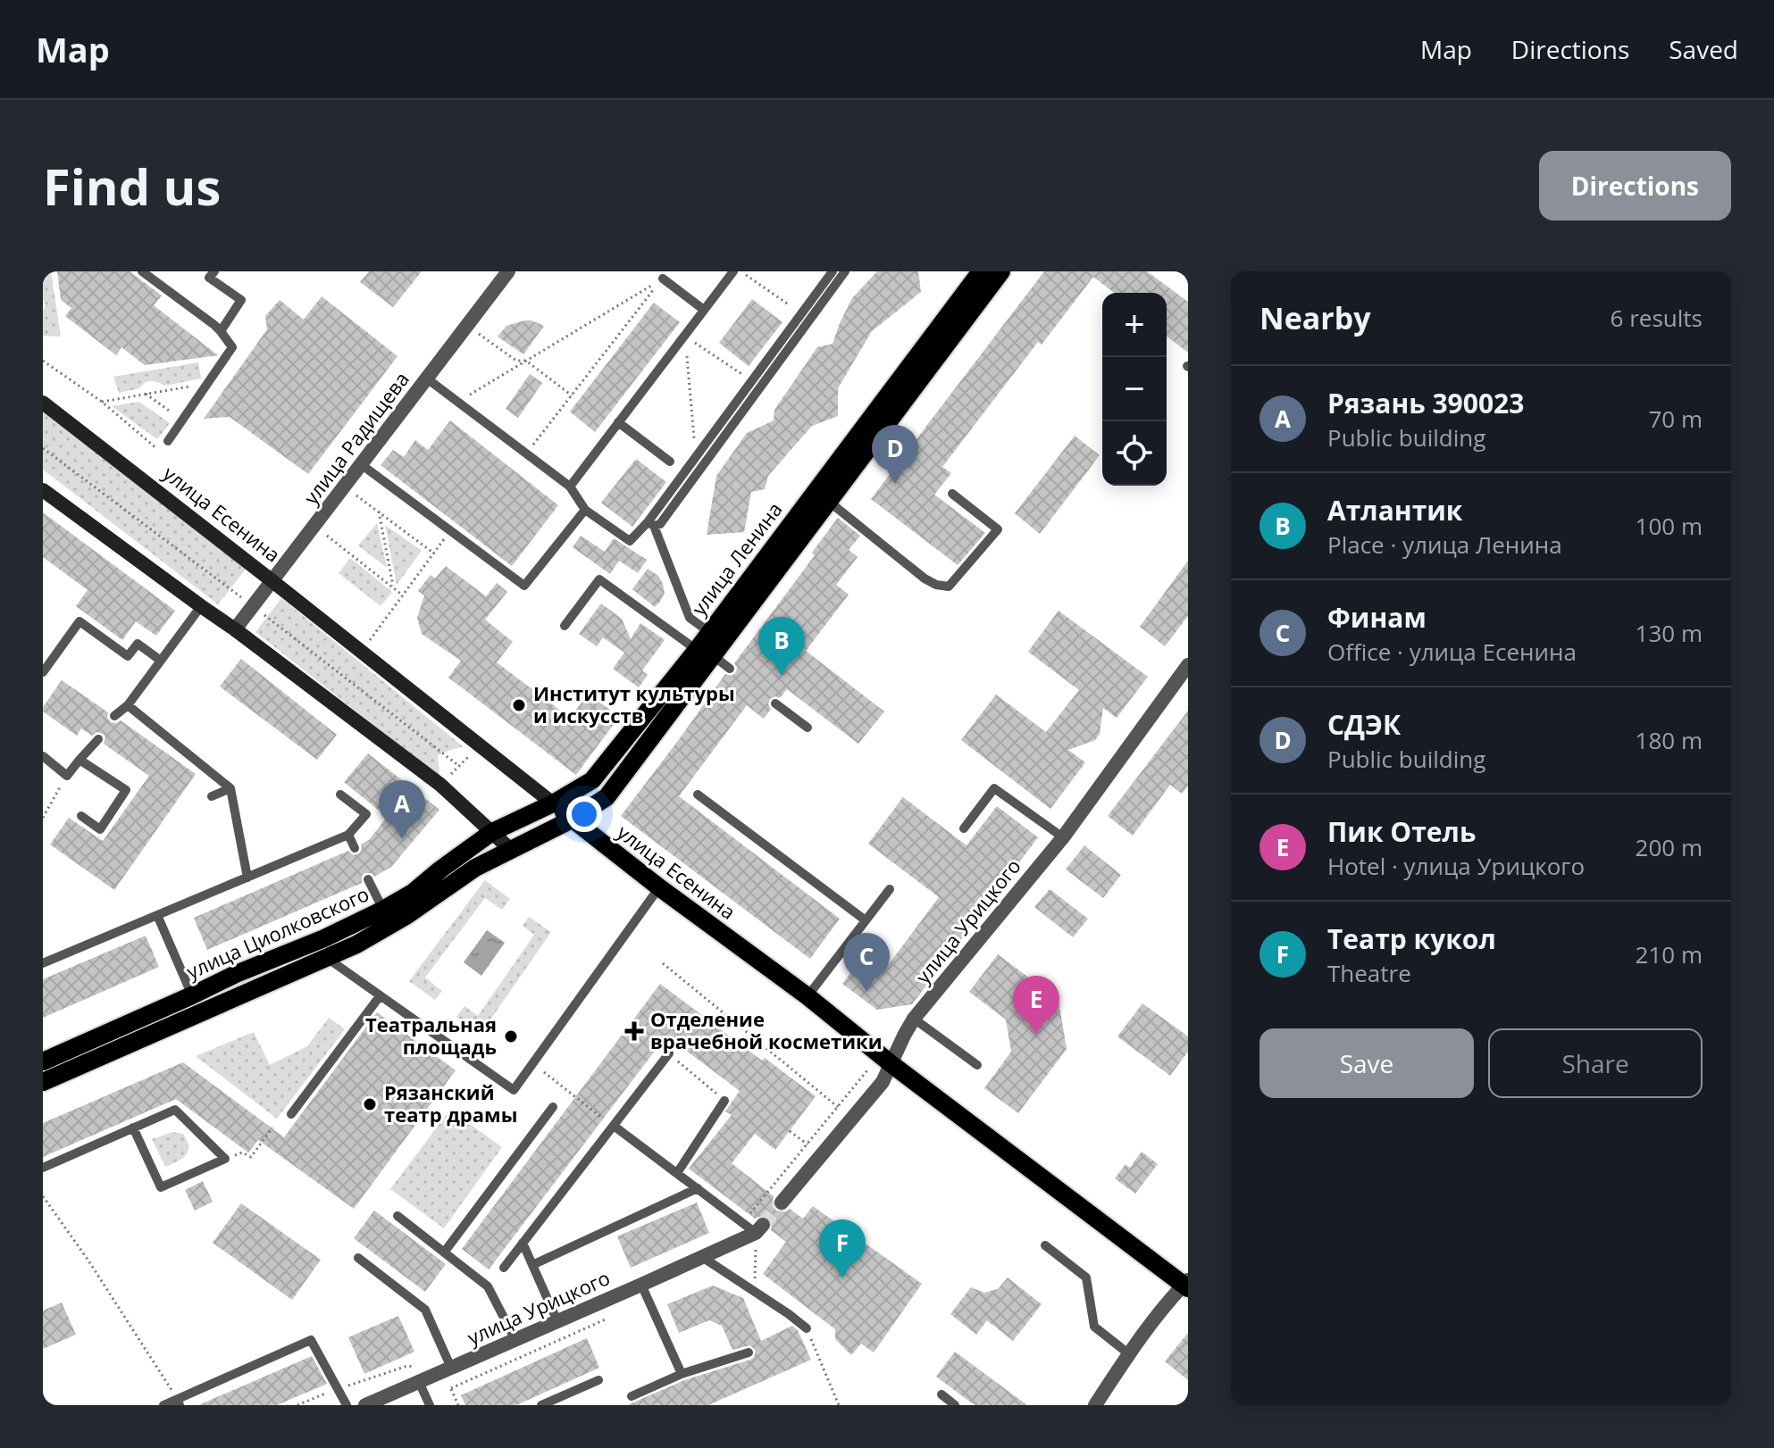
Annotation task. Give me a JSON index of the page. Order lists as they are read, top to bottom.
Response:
{
  "streets": {
    "main road": ["улица Есенина", "улица Ленина", "улица Циолковского"],
    "street": ["улица Радищева", "улица Урицкого"]
  },
  "crossings": [
    ["улица Радищева", "улица Есенина"],
    ["улица Есенина", "улица Ленина"],
    ["улица Есенина", "улица Урицкого"],
    ["улица Есенина", "улица Циолковского"],
    ["улица Ленина", "улица Циолковского"]
  ],
  "places": {
    "other": ["Институт культуры и искусств", "Театральная площадь", "Рязанский театр драмы"],
    "health": ["Отделение врачебной косметики"]
  },
  "page": {
    "header": "Map",
    "nav": ["Map", "Directions", "Saved"],
    "buttons": [
      "Directions",
      ["Save", "Share"]
    ],
    "title": "Find us",
    "heading": ["Nearby", "6 results"],
    "map_buttons": ["+", "−"],
    "list": [
      {
        "mark": "A",
        "name": "Рязань 390023",
        "note": "Public building",
        "value": "70 m"
      },
      {
        "mark": "B",
        "name": "Атлантик",
        "note": "Place · улица Ленина",
        "value": "100 m"
      },
      {
        "mark": "C",
        "name": "Финам",
        "note": "Office · улица Есенина",
        "value": "130 m"
      },
      {
        "mark": "D",
        "name": "СДЭК",
        "note": "Public building",
        "value": "180 m"
      },
      {
        "mark": "E",
        "name": "Пик Отель",
        "note": "Hotel · улица Урицкого",
        "value": "200 m"
      },
      {
        "mark": "F",
        "name": "Театр кукол",
        "note": "Theatre",
        "value": "210 m"
      }
    ],
    "pins": [
      "D",
      "B",
      "A",
      "C",
      "E",
      "F"
    ]
  }
}
